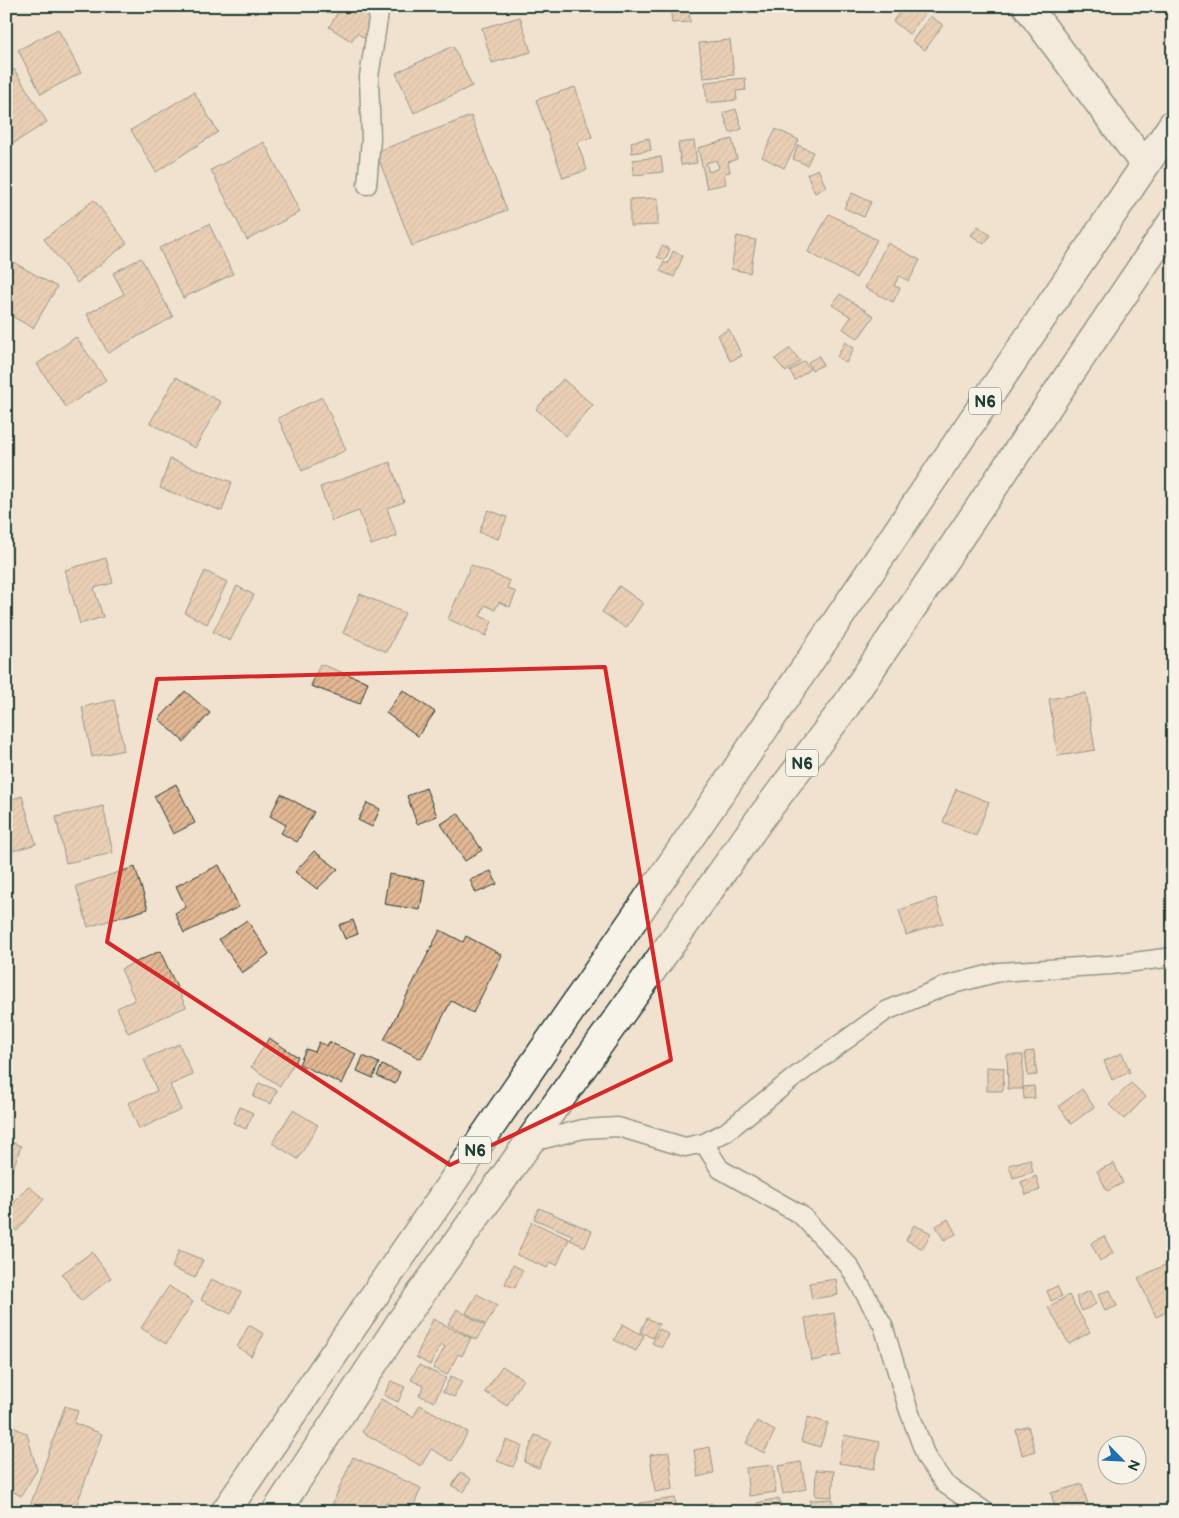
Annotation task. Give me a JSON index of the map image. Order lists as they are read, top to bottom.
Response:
{
  "streets": {
    "main road": ["N6"]
  },
  "north": "bottom right"
}
